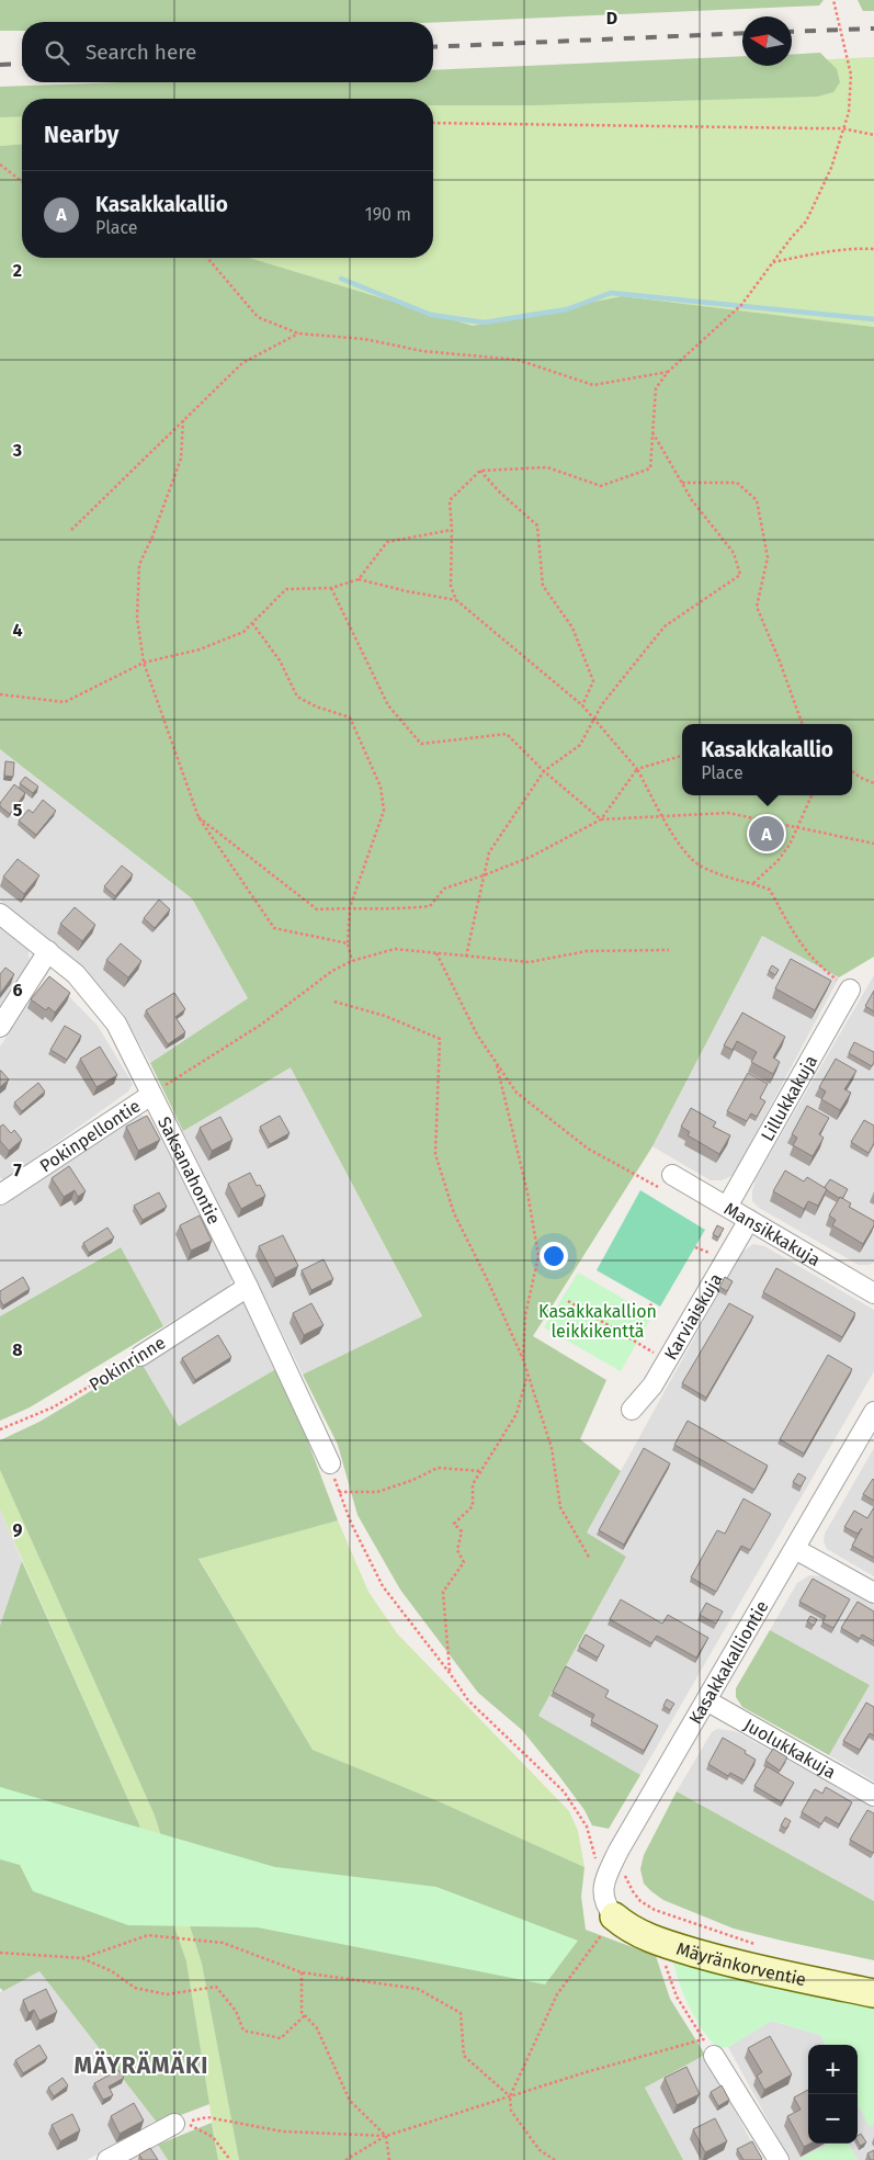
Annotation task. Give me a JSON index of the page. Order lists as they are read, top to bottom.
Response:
{
  "streets": {
    "street": [
      "Lillukkakuja",
      "Pokinpellontie",
      "Saksanahontie",
      "Mansikkakuja",
      "Karviaiskuja",
      "Pokinrinne",
      "Kasakkakalliontie",
      "Juolukkakuja",
      "Mäyränkorventie"
    ]
  },
  "crossings": [
    ["Lillukkakuja", "Mansikkakuja"],
    ["Pokinpellontie", "Saksanahontie"],
    ["Saksanahontie", "Pokinrinne"],
    ["Mansikkakuja", "Karviaiskuja"],
    ["Kasakkakalliontie", "Juolukkakuja"],
    ["Kasakkakalliontie", "Mäyränkorventie"]
  ],
  "districts": ["MÄYRÄMÄKI"],
  "parks": ["Kasakkakallion leikkikenttä"],
  "north": "left",
  "page": {
    "search": "Search here",
    "heading": "Nearby",
    "list": [
      {
        "mark": "A",
        "name": "Kasakkakallio",
        "note": "Place",
        "value": "190 m"
      }
    ],
    "popup": ["Kasakkakallio", "Place"],
    "pins": "A",
    "map_buttons": ["+", "−"]
  },
  "grid": {
    "columns": ["D"],
    "rows": [
      "2",
      "3",
      "4",
      "5",
      "6",
      "7",
      "8",
      "9"
    ]
  }
}
